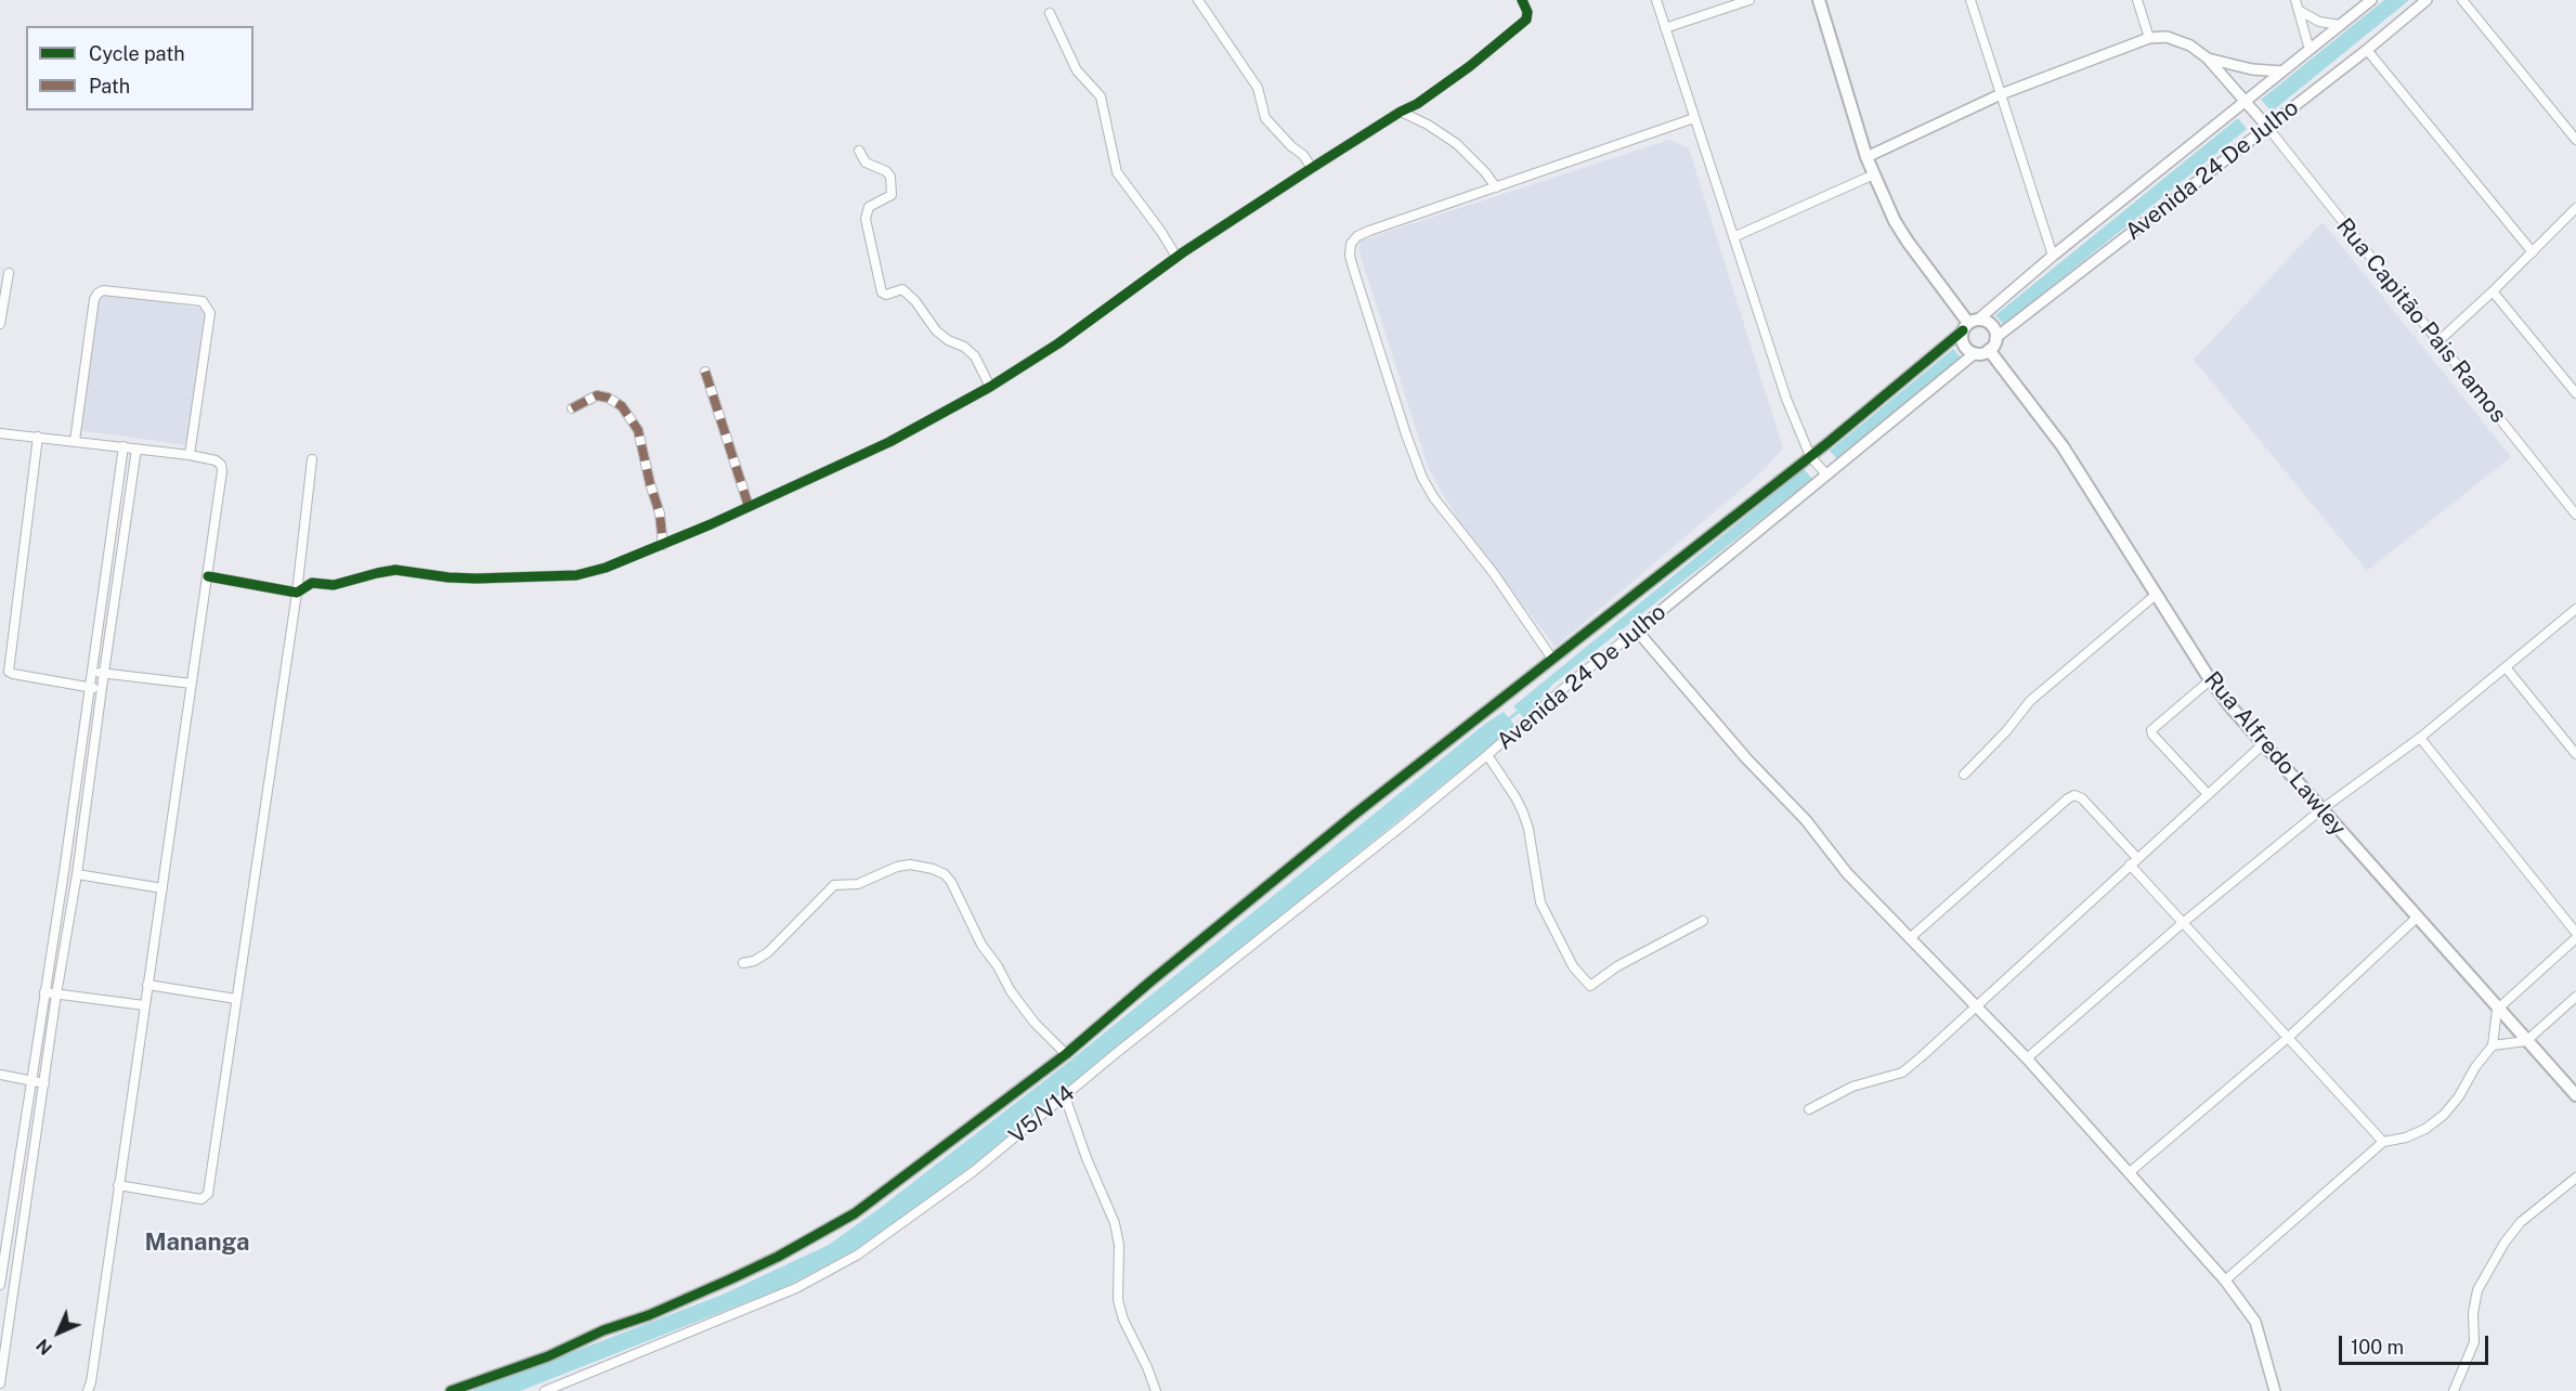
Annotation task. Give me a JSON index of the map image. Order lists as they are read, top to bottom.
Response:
{
  "streets": {
    "main road": ["Rua Alfredo Lawley"],
    "street": ["Avenida 24 De Julho", "Rua Capitão Pais Ramos", "V5/V14"]
  },
  "crossings": [
    ["Avenida 24 De Julho", "Rua Capitão Pais Ramos"],
    ["Avenida 24 De Julho", "Rua Alfredo Lawley"],
    ["Avenida 24 De Julho", "V5/V14"]
  ],
  "districts": ["Mananga"],
  "legend": ["Cycle path", "Path"],
  "scale_bar": "100 m",
  "north": "bottom left"
}
